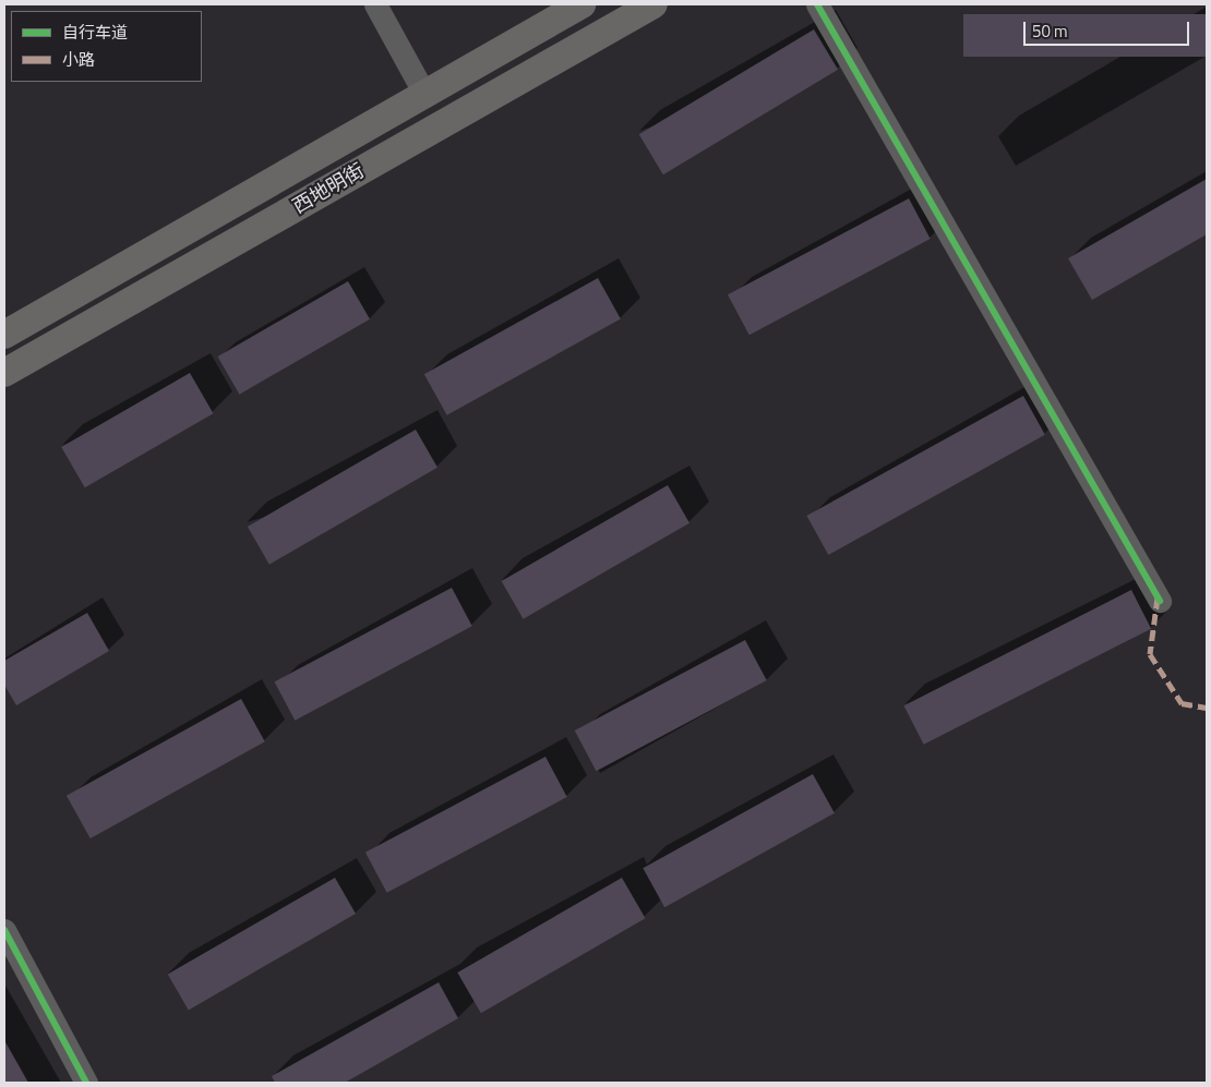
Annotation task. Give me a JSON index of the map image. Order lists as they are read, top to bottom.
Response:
{
  "streets": {
    "main road": ["西地明街"]
  },
  "legend": ["自行车道", "小路"],
  "scale_bar": "50 m"
}
